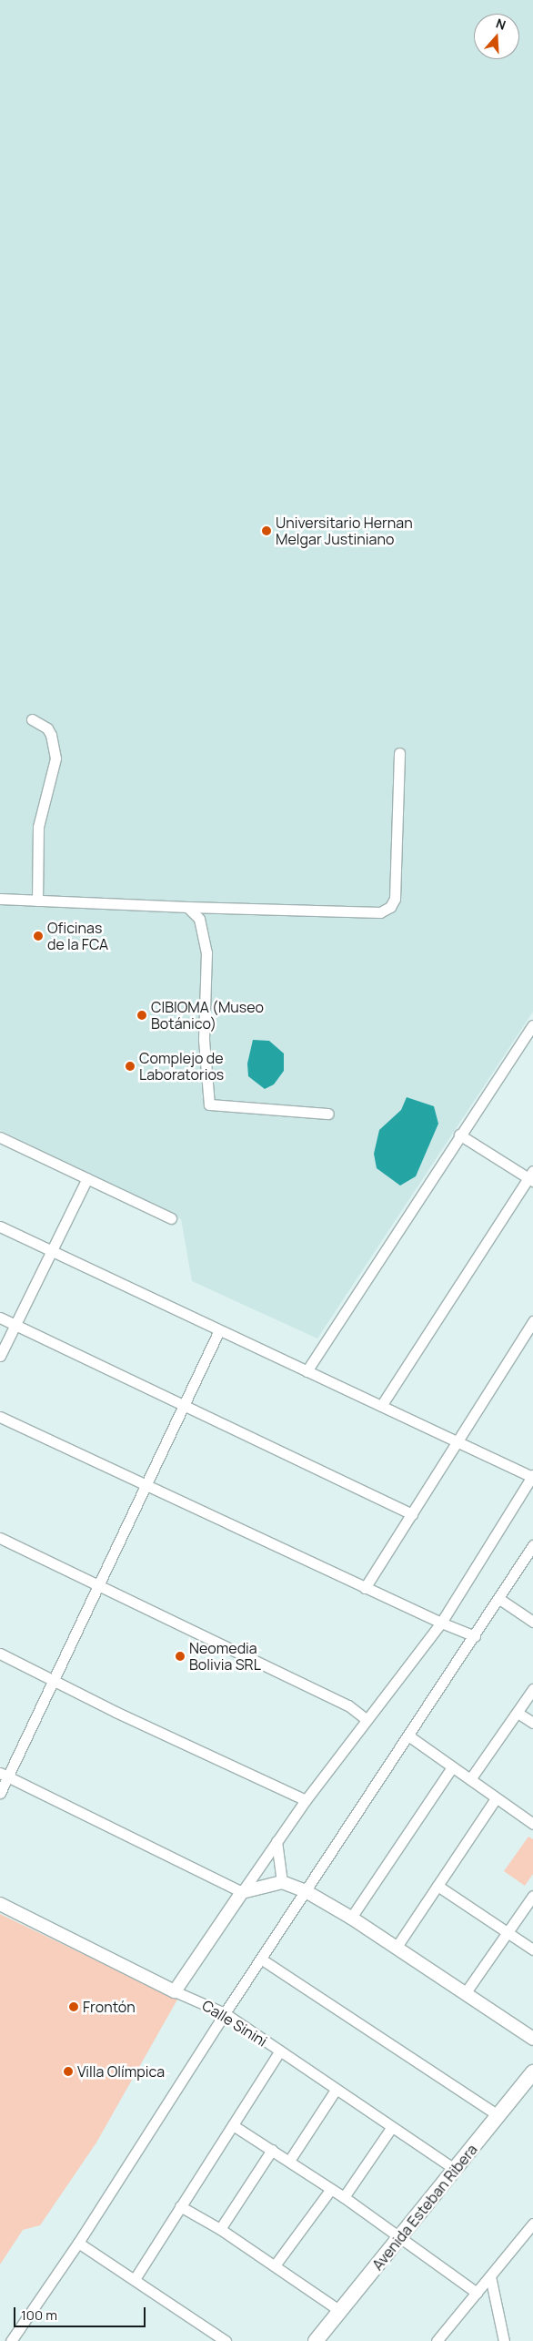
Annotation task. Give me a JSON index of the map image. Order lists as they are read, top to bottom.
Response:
{
  "streets": {
    "main road": ["Avenida Esteban Ribera"],
    "street": ["Calle Sinini"]
  },
  "crossings": [
    ["Calle Sinini", "Avenida Esteban Ribera"]
  ],
  "places": [
    "Universitario Hernan Melgar Justiniano",
    "Oficinas de la FCA",
    "CIBIOMA (Museo Botánico)",
    "Complejo de Laboratorios",
    "Neomedia Bolivia SRL",
    "Frontón",
    "Villa Olímpica"
  ],
  "scale_bar": "100 m",
  "north": "top"
}
